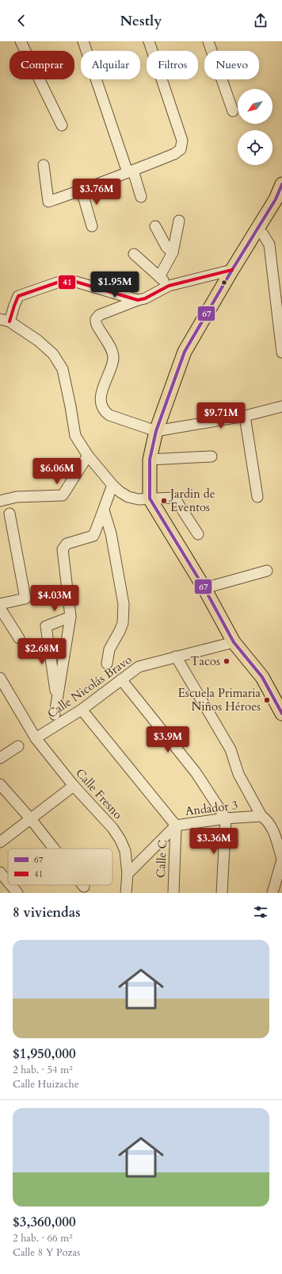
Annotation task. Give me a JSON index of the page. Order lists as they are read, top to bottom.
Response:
{
  "streets": {
    "street": [
      "Calle Nicolás Bravo",
      "Calle Fresno",
      "Andador 3",
      "Calle C"
    ]
  },
  "crossings": [
    ["Calle Nicolás Bravo", "Calle Fresno"],
    ["Calle Fresno", "Andador 3"],
    ["Andador 3", "Calle C"]
  ],
  "places": ["Jardin de Eventos", "Tacos", "Escuela Primaria Niños Héroes"],
  "lines": ["transit line 67", "transit line 41"],
  "legend": ["67", "41"],
  "north": "bottom left",
  "page": {
    "header": "Nestly",
    "chip": [
      "Comprar",
      "Alquilar",
      "Filtros",
      "Nuevo"
    ],
    "price": [
      "$3.76M",
      "$1.95M",
      "$9.71M",
      "$6.06M",
      "$4.03M",
      "$2.68M",
      "$3.9M",
      "$3.36M"
    ],
    "heading": "8 viviendas",
    "list": [
      {
        "name": "$1,950,000",
        "note": "2 hab. · 54 m² · Calle Huizache"
      },
      {
        "name": "$3,360,000",
        "note": "2 hab. · 66 m² · Calle 8 Y Pozas"
      }
    ]
  }
}
